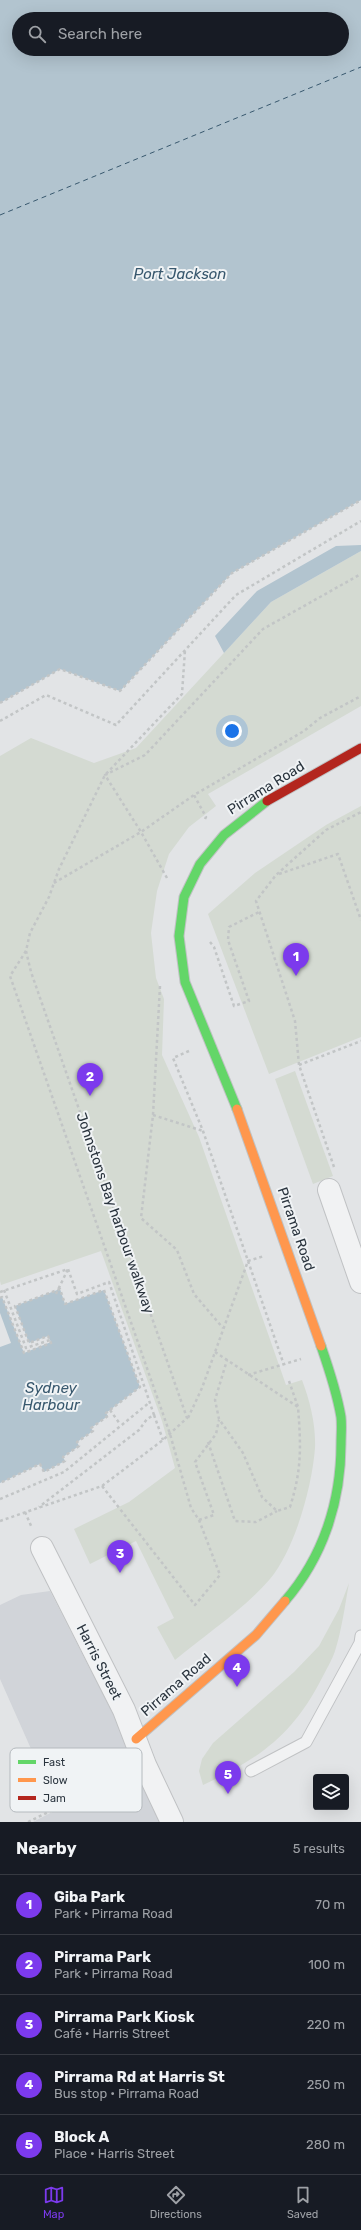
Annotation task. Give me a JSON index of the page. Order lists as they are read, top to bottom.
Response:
{
  "streets": {
    "street": ["Pirrama Road", "Harris Street"],
    "path": ["Johnstons Bay harbour walkway"]
  },
  "crossings": [
    ["Pirrama Road", "Harris Street"]
  ],
  "water": ["Port Jackson", "Sydney Harbour"],
  "legend": ["Fast", "Slow", "Jam"],
  "page": {
    "search": "Search here",
    "pins": [
      "1",
      "2",
      "3",
      "4",
      "5"
    ],
    "heading": ["Nearby", "5 results"],
    "list": [
      {
        "mark": "1",
        "name": "Giba Park",
        "note": "Park · Pirrama Road",
        "value": "70 m"
      },
      {
        "mark": "2",
        "name": "Pirrama Park",
        "note": "Park · Pirrama Road",
        "value": "100 m"
      },
      {
        "mark": "3",
        "name": "Pirrama Park Kiosk",
        "note": "Café · Harris Street",
        "value": "220 m"
      },
      {
        "mark": "4",
        "name": "Pirrama Rd at Harris St",
        "note": "Bus stop · Pirrama Road",
        "value": "250 m"
      },
      {
        "mark": "5",
        "name": "Block A",
        "note": "Place · Harris Street",
        "value": "280 m"
      }
    ],
    "nav": ["Map", "Directions", "Saved"]
  }
}
